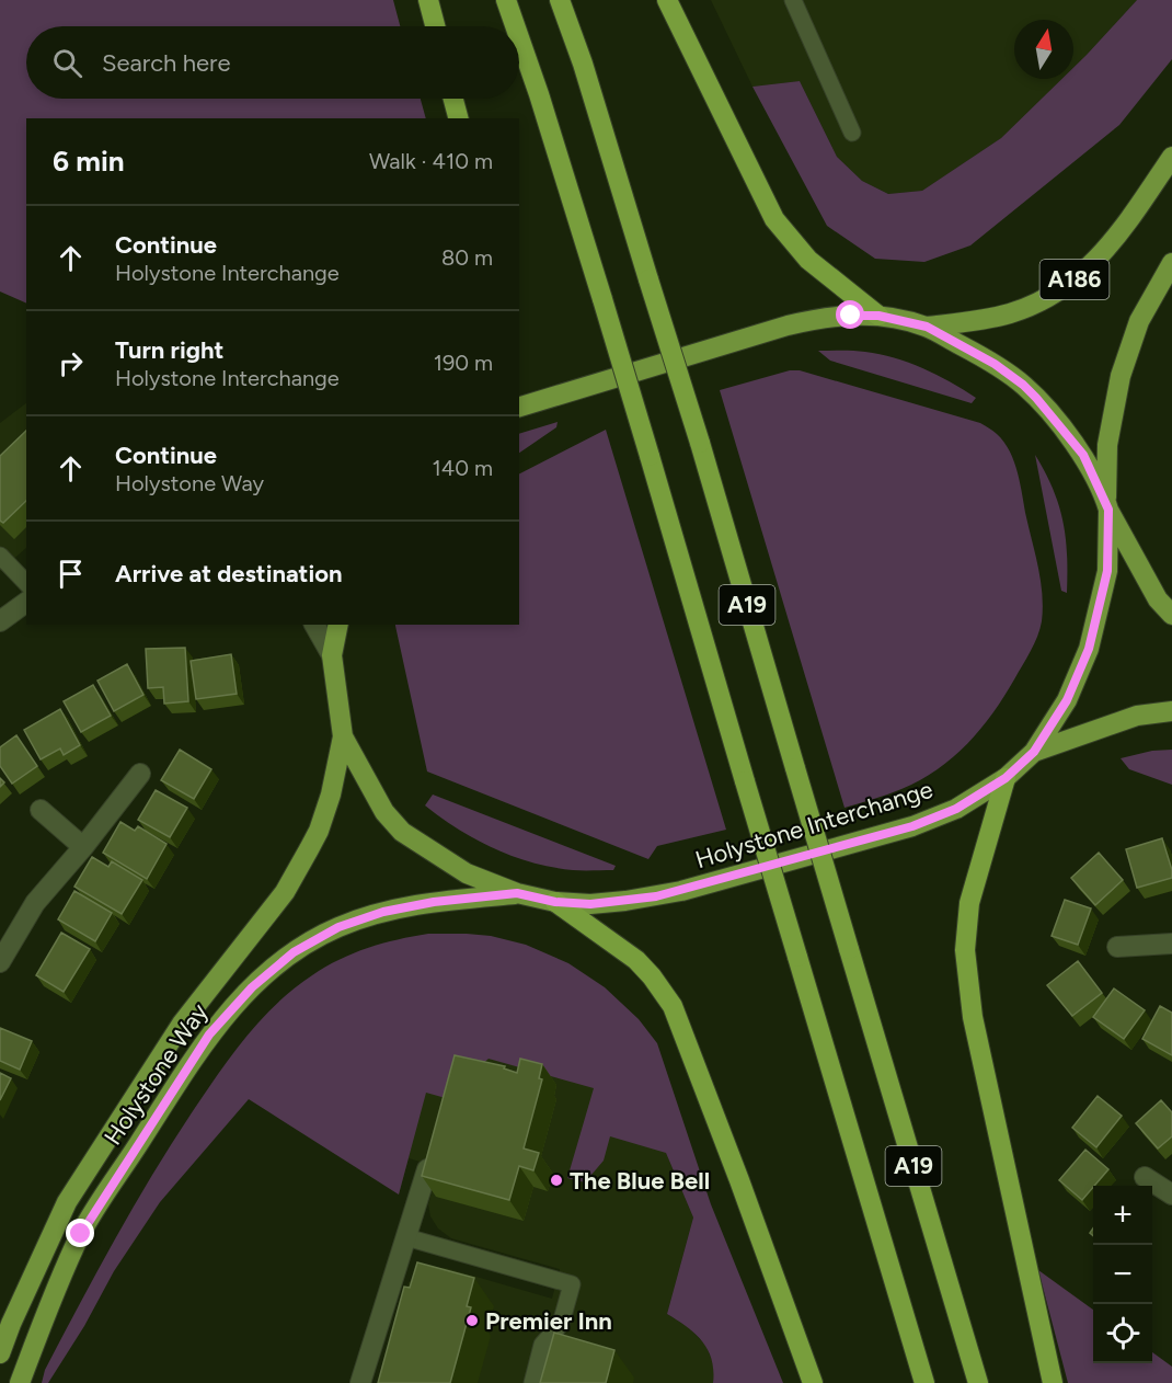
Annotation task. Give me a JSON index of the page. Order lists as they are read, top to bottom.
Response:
{
  "streets": {
    "highway": ["A19"],
    "main road": ["A186", "Holystone Interchange", "Holystone Way"]
  },
  "crossings": [
    ["A186", "Holystone Interchange"],
    ["Holystone Interchange", "Holystone Way"]
  ],
  "places": ["The Blue Bell", "Premier Inn"],
  "north": "top",
  "page": {
    "search": "Search here",
    "heading": ["6 min", "Walk · 410 m"],
    "list": [
      ["Continue", "Holystone Interchange", "80 m"],
      ["Turn right", "Holystone Interchange", "190 m"],
      ["Continue", "Holystone Way", "140 m"],
      "Arrive at destination"
    ],
    "map_buttons": ["+", "−"]
  }
}
